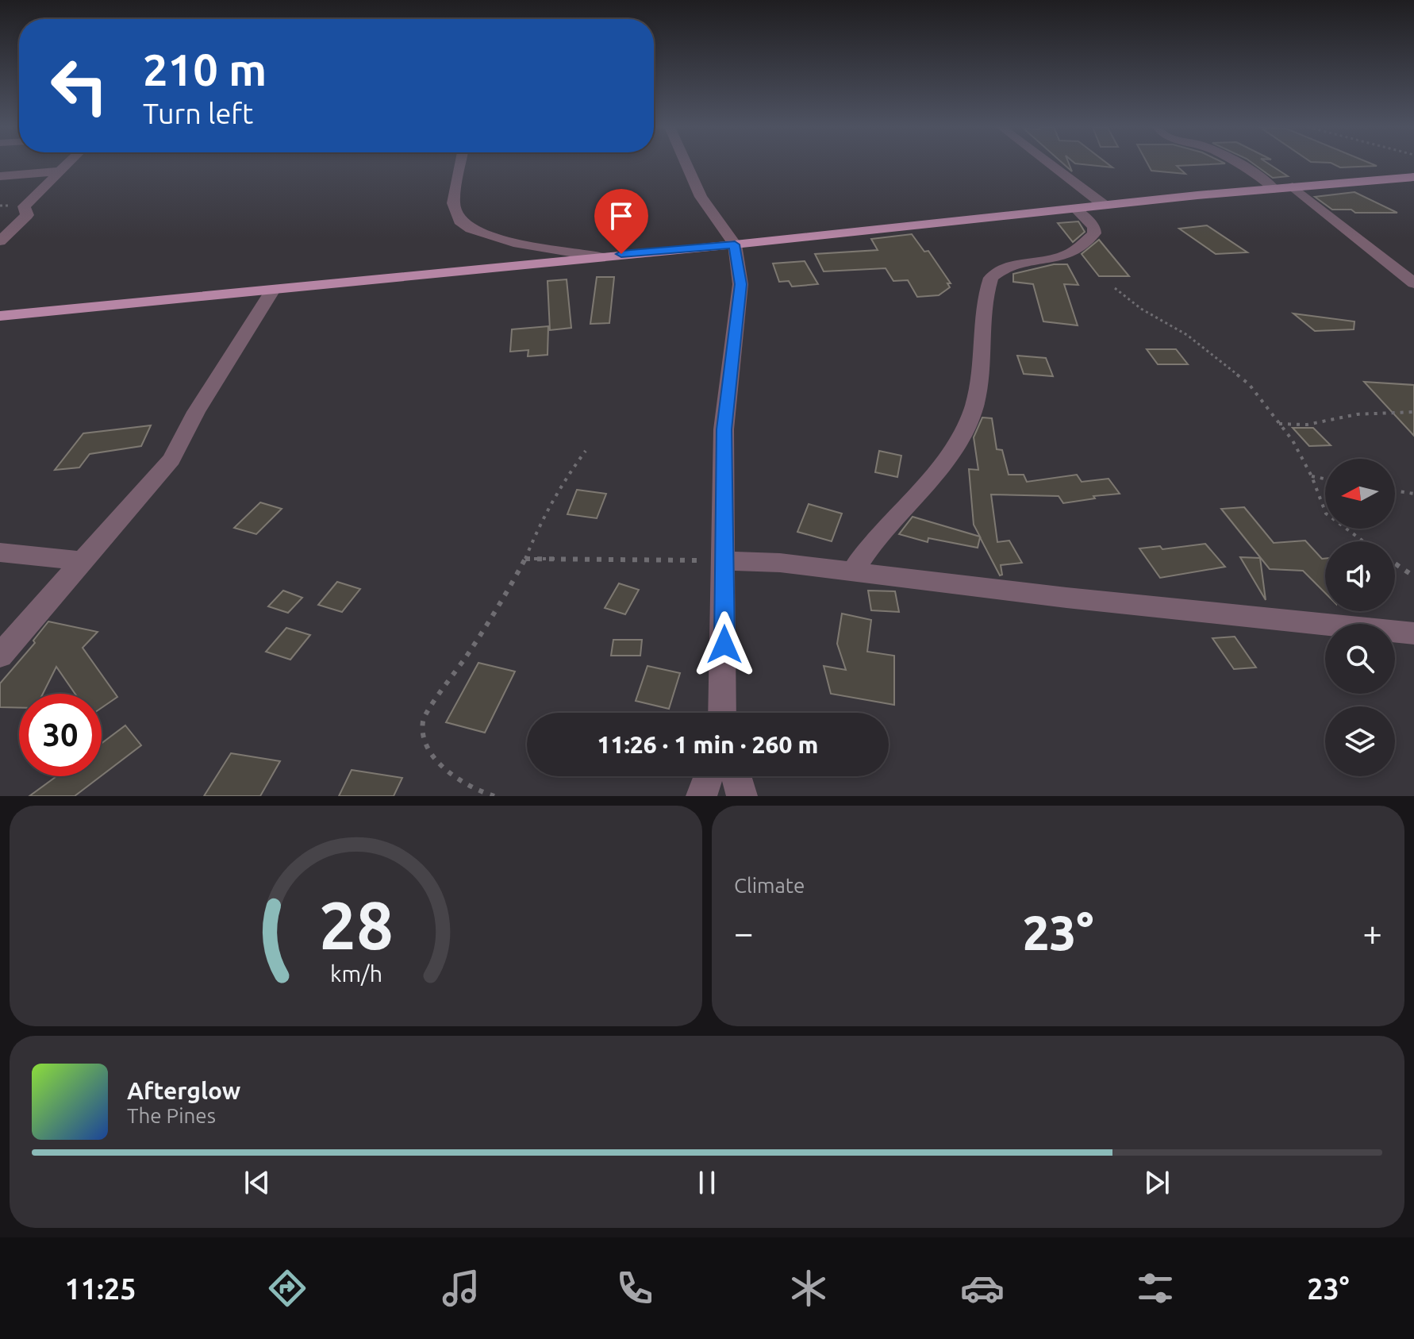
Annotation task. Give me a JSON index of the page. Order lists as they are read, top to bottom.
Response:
{
  "north": "left",
  "page": {
    "turn": ["210 m", "Turn left"],
    "limit": "30",
    "trip": "11:26 · 1 min · 260 m",
    "tile": "Climate",
    "heat": ["−", "23°", "+"],
    "song": ["Afterglow", "The Pines"],
    "tabs": ["11:25", "23°"],
    "gauge": ["28", "km/h"]
  }
}
